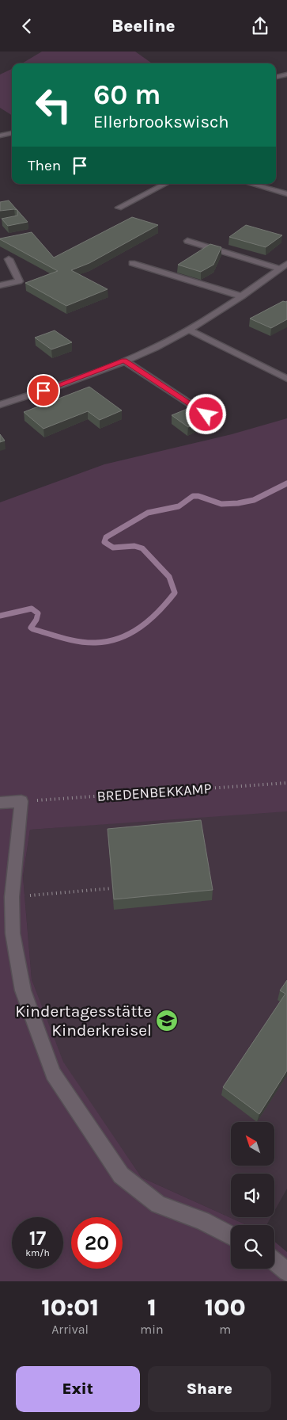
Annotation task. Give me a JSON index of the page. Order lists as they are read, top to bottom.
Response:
{
  "streets": {
    "path": ["BREDENBEKKAMP"]
  },
  "places": {
    "school or university": ["Kindertagesstätte Kinderkreisel"]
  },
  "north": "top left",
  "page": {
    "header": "Beeline",
    "turn": ["60 m", "Ellerbrookswisch"],
    "then": "Then",
    "speed": "17 km/h",
    "limit": "20",
    "eta": [
      "10:01",
      "Arrival",
      "1",
      "min",
      "100",
      "m"
    ],
    "buttons": ["Exit", "Share"]
  }
}
